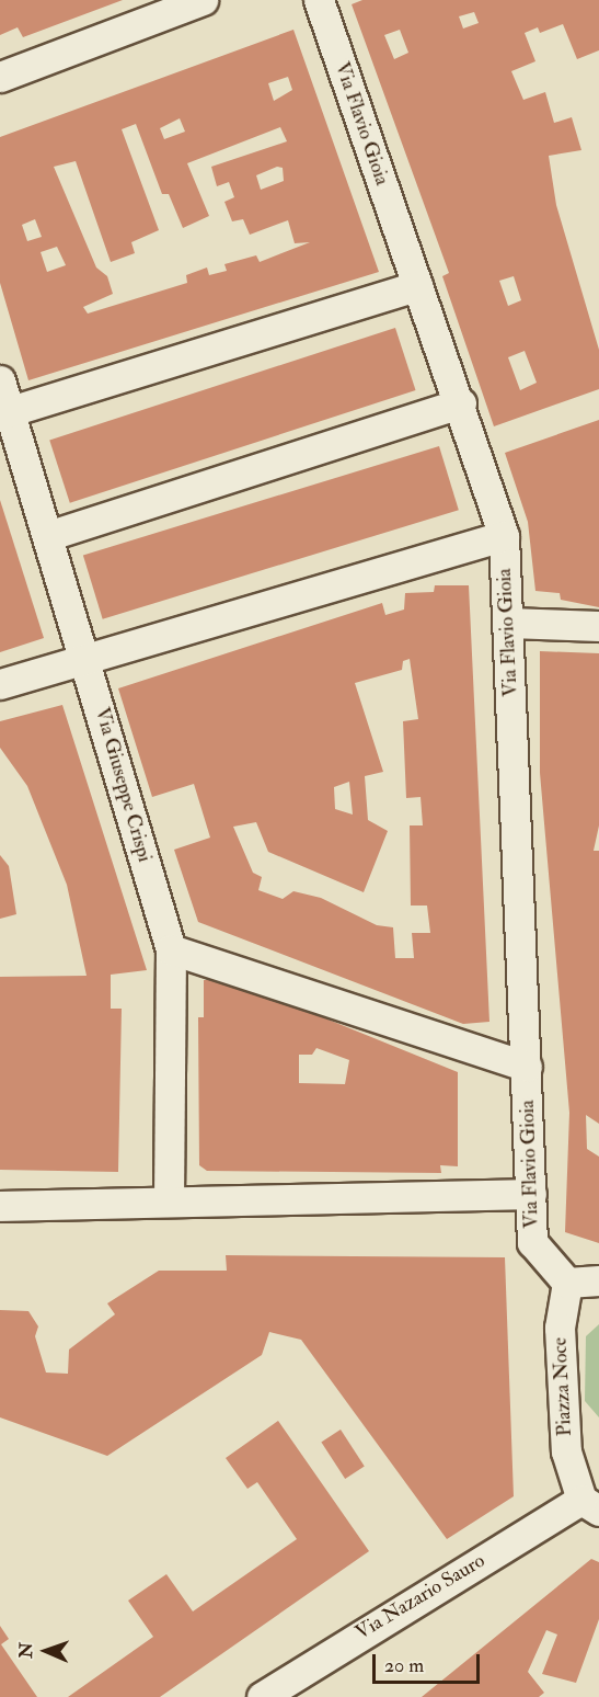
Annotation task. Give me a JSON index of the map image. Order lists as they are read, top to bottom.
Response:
{
  "streets": {
    "street": [
      "Via Flavio Gioia",
      "Via Giuseppe Crispi",
      "Piazza Noce",
      "Via Nazario Sauro"
    ]
  },
  "crossings": [
    ["Via Flavio Gioia", "Piazza Noce"],
    ["Piazza Noce", "Via Nazario Sauro"]
  ],
  "scale_bar": "20 m",
  "north": "left"
}
